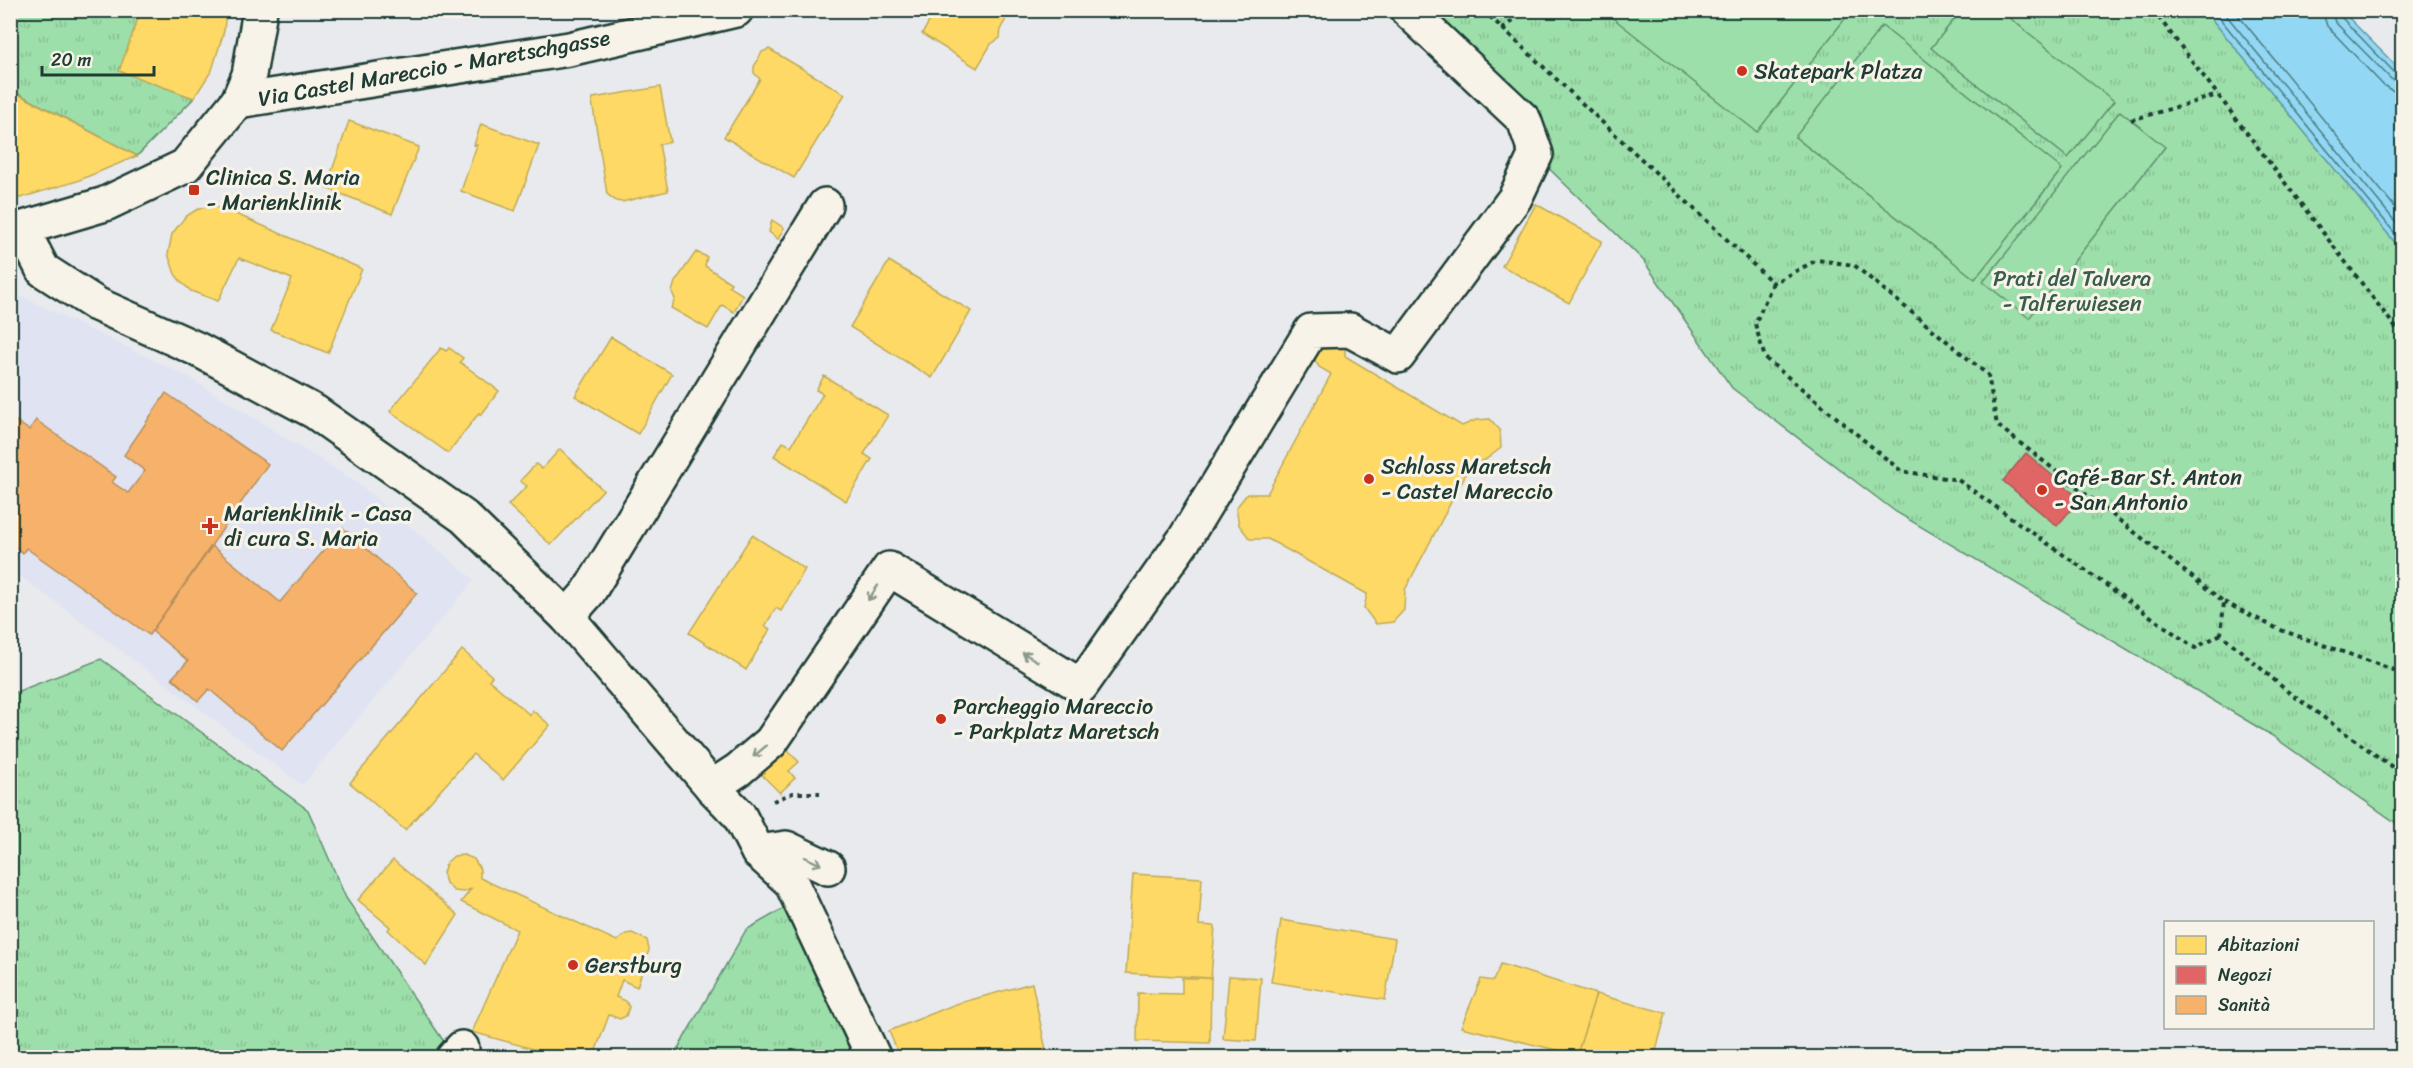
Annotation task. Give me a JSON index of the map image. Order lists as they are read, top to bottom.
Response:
{
  "streets": {
    "street": ["Via Castel Mareccio - Maretschgasse"]
  },
  "parks": ["Prati del Talvera - Talferwiesen"],
  "places": {
    "other": [
      "Skatepark Platza",
      "Schloss Maretsch - Castel Mareccio",
      "Café-Bar St. Anton - San Antonio",
      "Parcheggio Mareccio - Parkplatz Maretsch",
      "Gerstburg"
    ],
    "transit": ["Clinica S. Maria - Marienklinik"],
    "health": ["Marienklinik - Casa di cura S. Maria"]
  },
  "legend": ["Abitazioni", "Negozi", "Sanità"],
  "scale_bar": "20 m"
}
